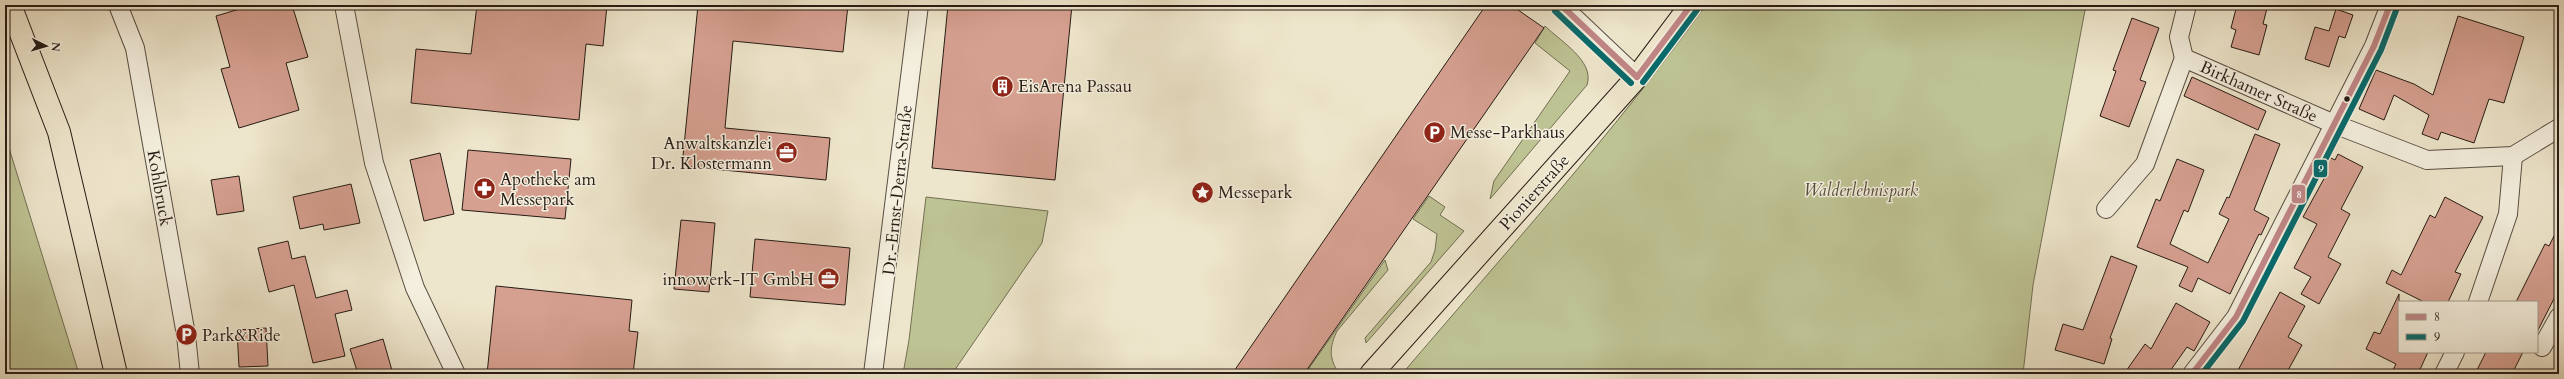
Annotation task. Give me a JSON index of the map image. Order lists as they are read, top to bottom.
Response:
{
  "streets": {
    "main road": ["Pionierstraße"],
    "street": ["Birkhamer Straße", "Kohlbruck", "Dr.-Ernst-Derra-Straße"]
  },
  "parks": ["Walderlebnispark"],
  "places": {
    "building": ["EisArena Passau"],
    "parking": ["Messe-Parkhaus", "Park&Ride"],
    "office": ["Anwaltskanzlei Dr. Klostermann", "innowerk-IT GmbH"],
    "pharmacy": ["Apotheke am Messepark"],
    "place": ["Messepark"]
  },
  "lines": ["transit line 8", "transit line 9"],
  "legend": ["8", "9"],
  "north": "right"
}
